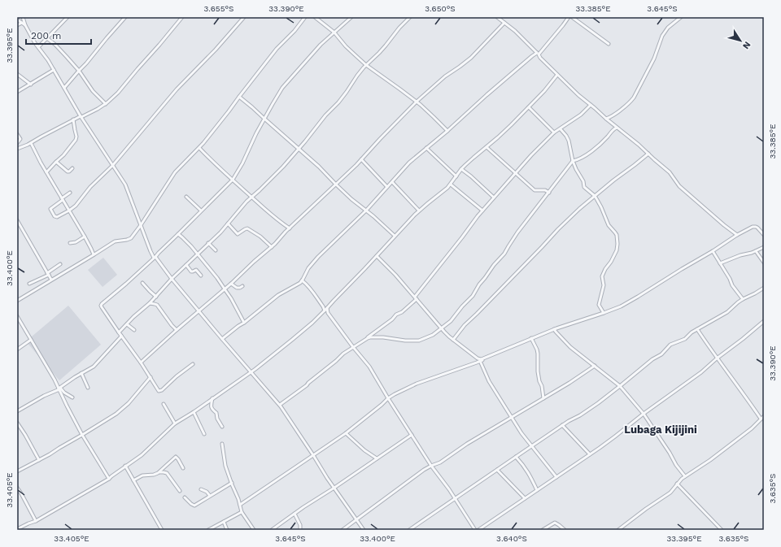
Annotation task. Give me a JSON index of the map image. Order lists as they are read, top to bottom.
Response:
{
  "districts": ["Lubaga Kijijini"],
  "scale_bar": "200 m",
  "north": "bottom right",
  "coordinates": [
    "3.655°S",
    "33.390°E",
    "3.650°S",
    "33.385°E",
    "3.645°S",
    "33.395°E",
    "33.400°E",
    "3.635°S",
    "33.405°E",
    "3.640°S"
  ]
}
